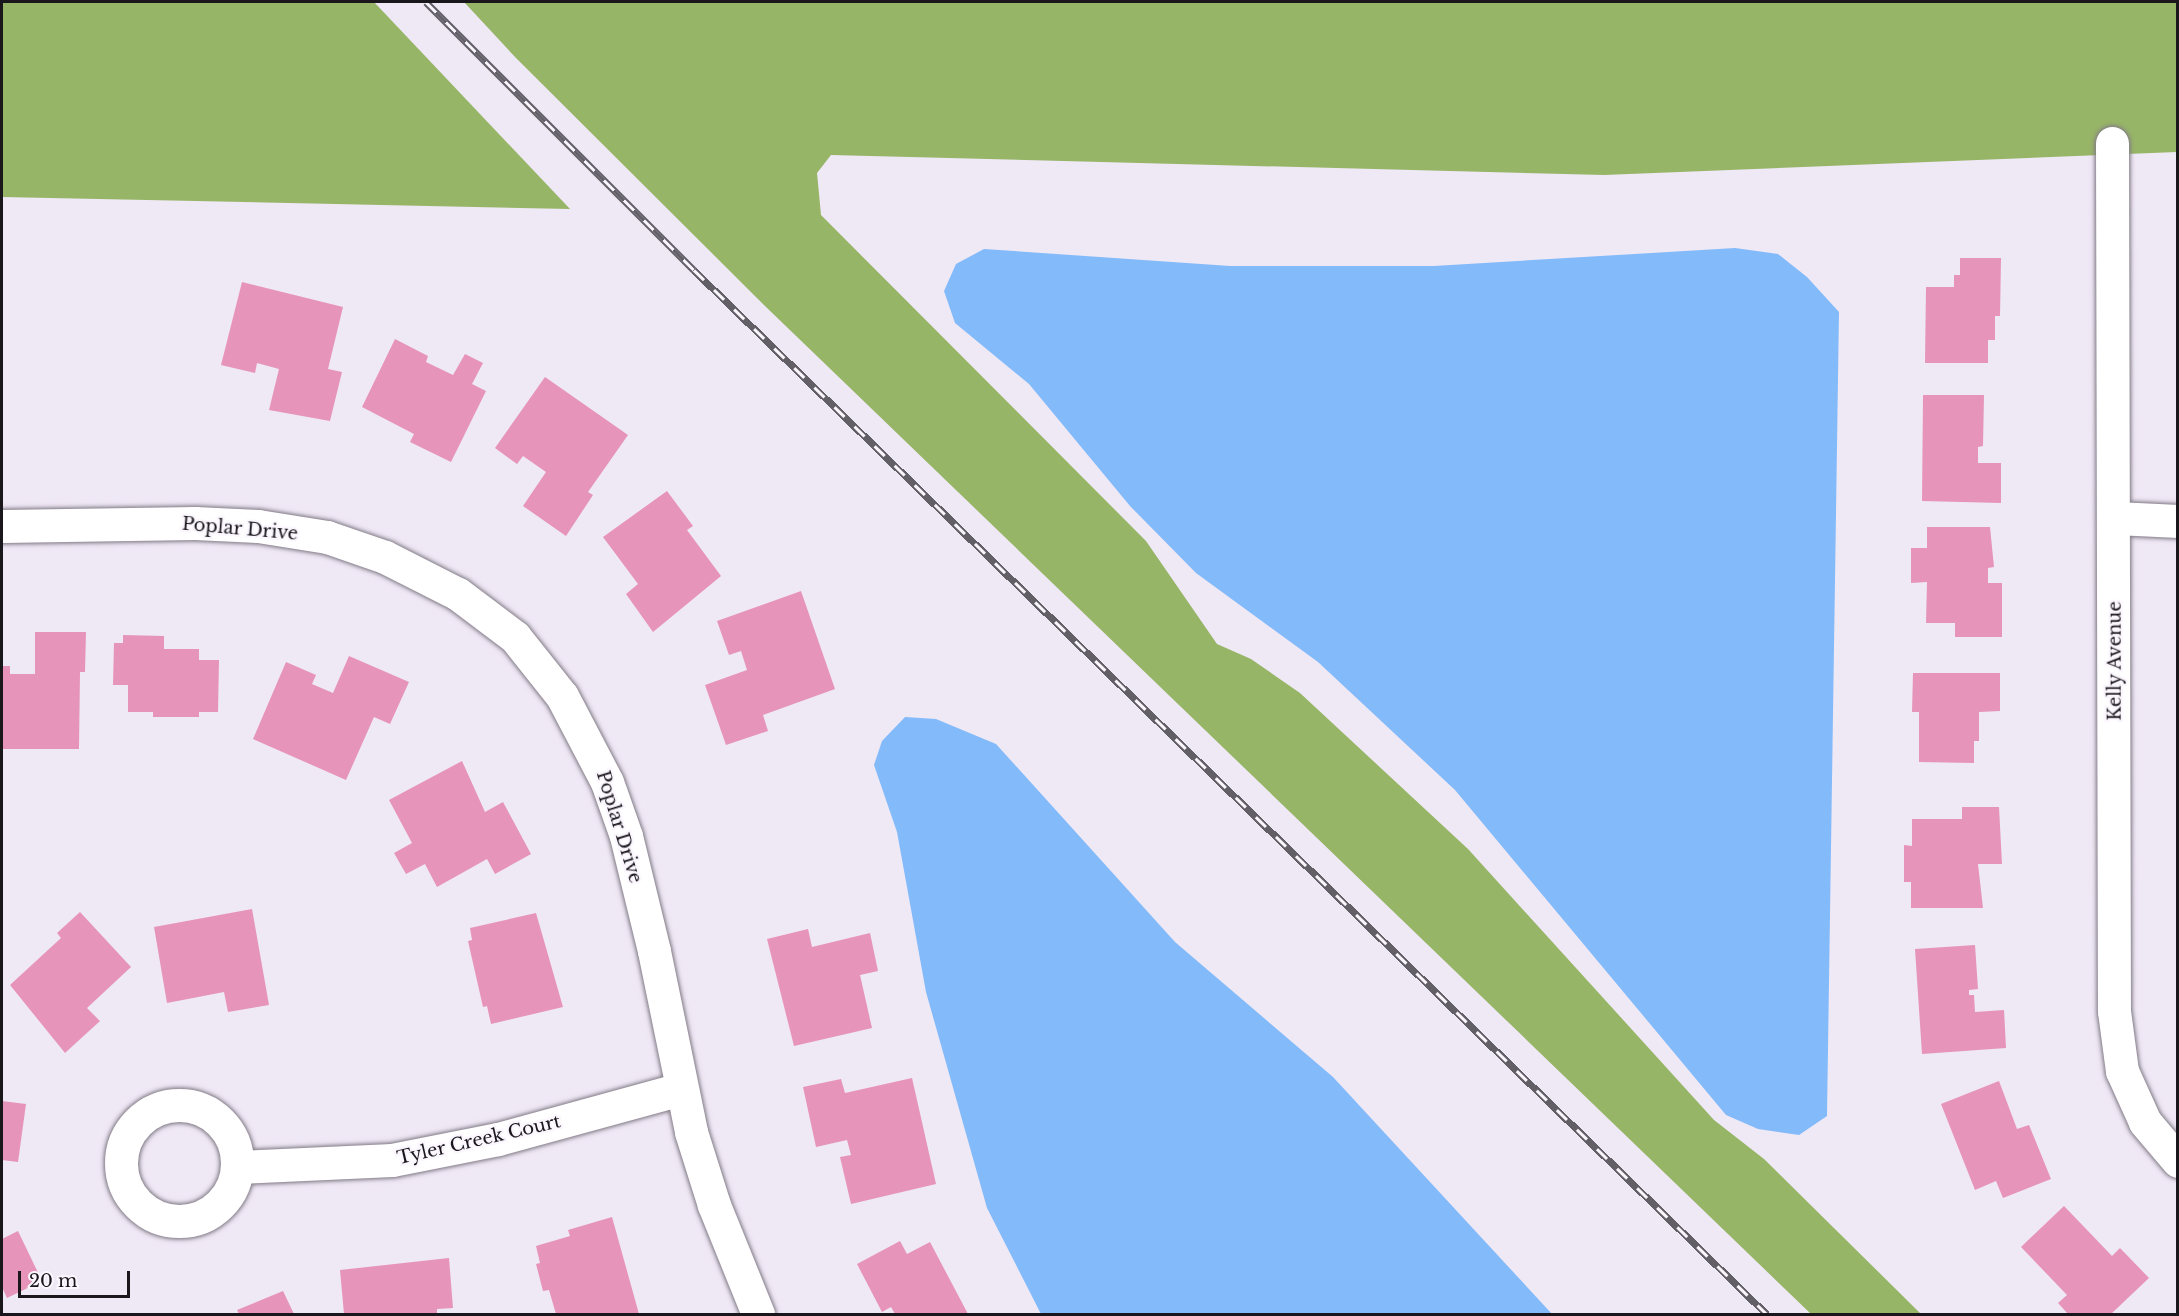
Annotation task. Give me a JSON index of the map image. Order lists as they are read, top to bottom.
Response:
{
  "streets": {
    "street": ["Poplar Drive", "Kelly Avenue", "Tyler Creek Court"]
  },
  "crossings": [
    ["Poplar Drive", "Tyler Creek Court"]
  ],
  "scale_bar": "20 m"
}
